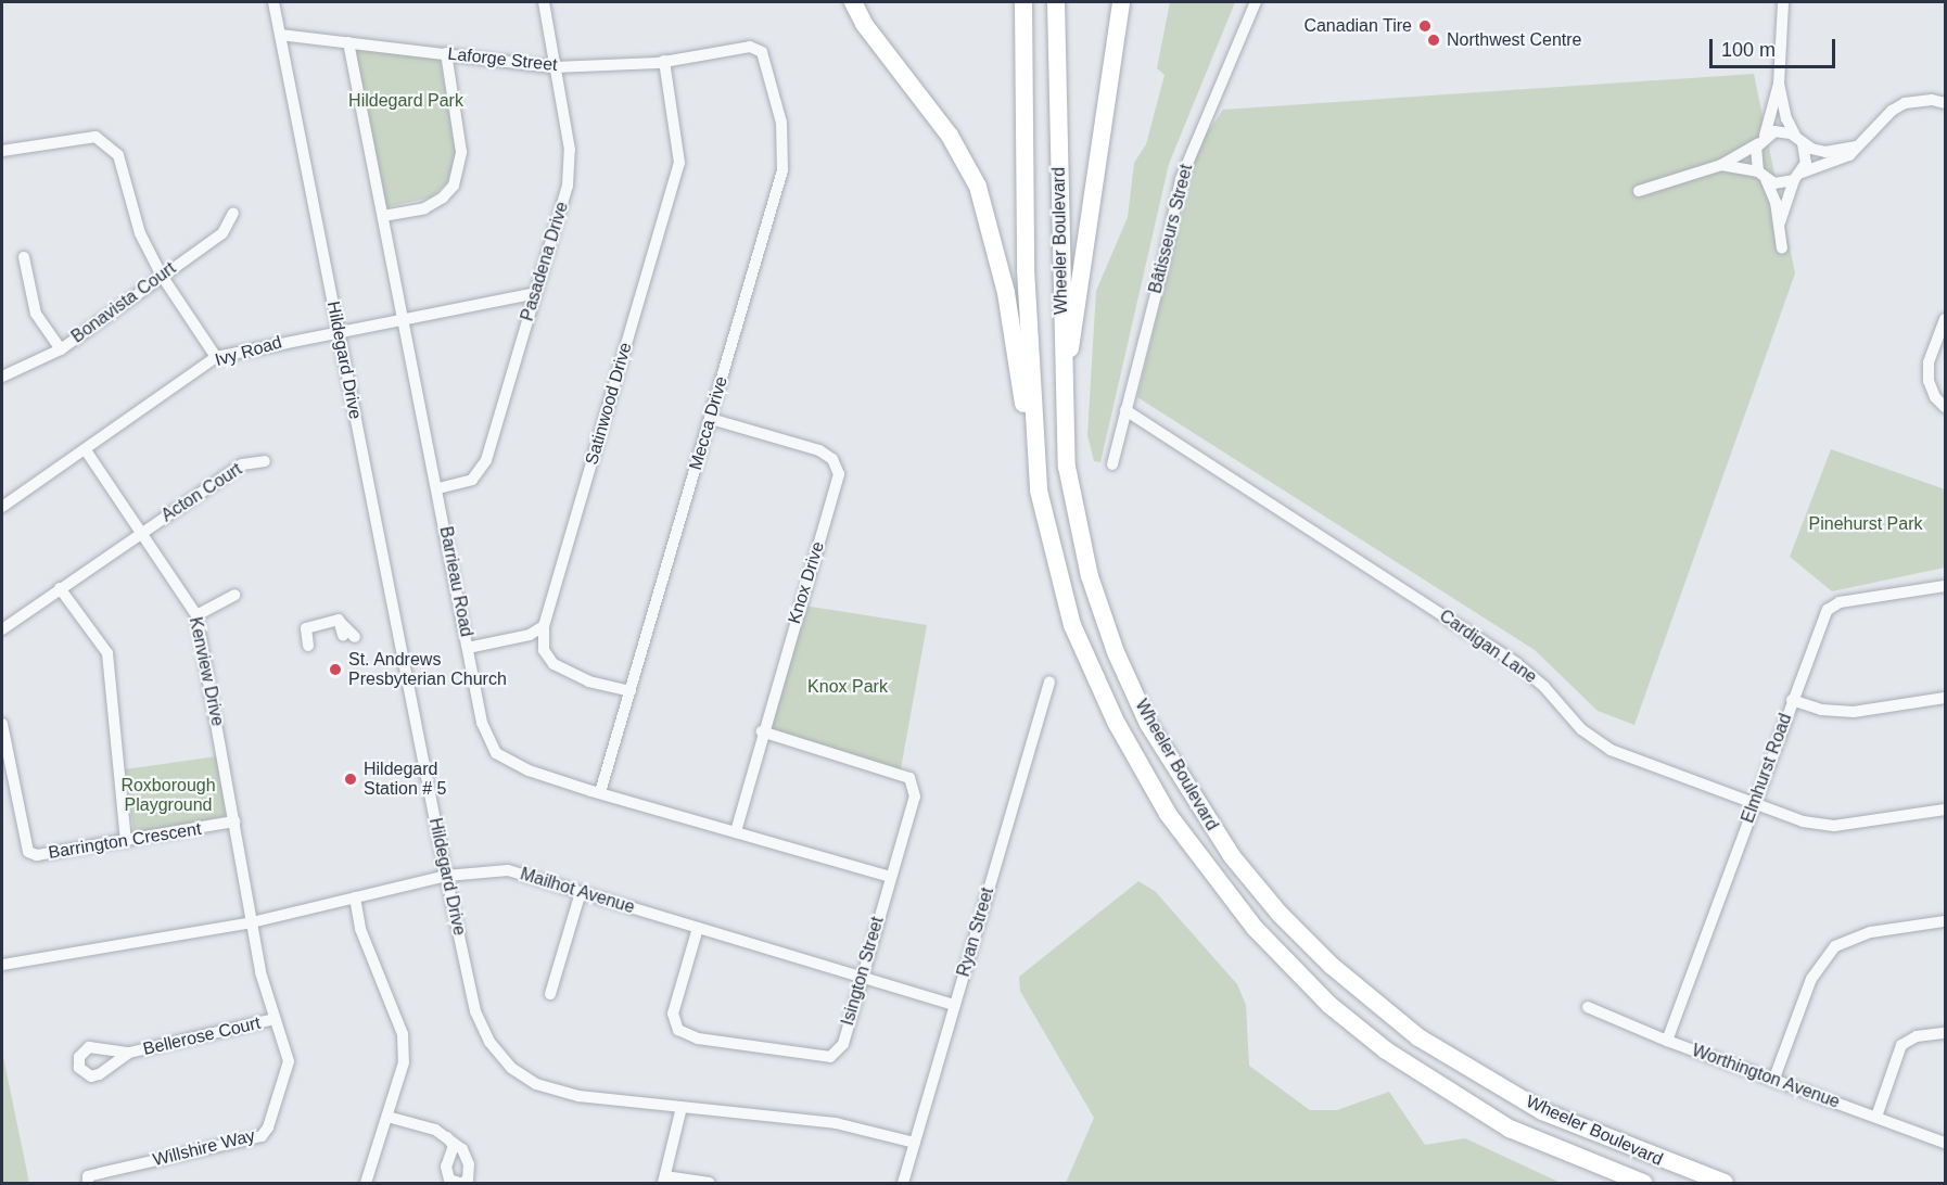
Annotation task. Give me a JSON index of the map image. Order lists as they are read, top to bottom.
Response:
{
  "streets": {
    "highway": ["Wheeler Boulevard"],
    "street": [
      "Laforge Street",
      "Bâtisseurs Street",
      "Pasadena Drive",
      "Bonavista Court",
      "Ivy Road",
      "Hildegard Drive",
      "Satinwood Drive",
      "Mecca Drive",
      "Acton Court",
      "Barrieau Road",
      "Knox Drive",
      "Cardigan Lane",
      "Kenview Drive",
      "Elmhurst Road",
      "Barrington Crescent",
      "Mailhot Avenue",
      "Ryan Street",
      "Isington Street",
      "Bellerose Court",
      "Worthington Avenue",
      "Willshire Way"
    ]
  },
  "crossings": [
    ["Laforge Street", "Pasadena Drive"],
    ["Laforge Street", "Hildegard Drive"],
    ["Laforge Street", "Satinwood Drive"],
    ["Laforge Street", "Mecca Drive"],
    ["Laforge Street", "Barrieau Road"],
    ["Bâtisseurs Street", "Cardigan Lane"],
    ["Pasadena Drive", "Ivy Road"],
    ["Pasadena Drive", "Barrieau Road"],
    ["Ivy Road", "Hildegard Drive"],
    ["Ivy Road", "Barrieau Road"],
    ["Ivy Road", "Kenview Drive"],
    ["Hildegard Drive", "Mailhot Avenue"],
    ["Hildegard Drive", "Ryan Street"],
    ["Satinwood Drive", "Mecca Drive"],
    ["Mecca Drive", "Barrieau Road"],
    ["Mecca Drive", "Knox Drive"],
    ["Acton Court", "Kenview Drive"],
    ["Barrieau Road", "Knox Drive"],
    ["Barrieau Road", "Isington Street"],
    ["Knox Drive", "Isington Street"],
    ["Cardigan Lane", "Elmhurst Road"],
    ["Kenview Drive", "Barrington Crescent"],
    ["Kenview Drive", "Mailhot Avenue"],
    ["Kenview Drive", "Willshire Way"],
    ["Elmhurst Road", "Worthington Avenue"],
    ["Mailhot Avenue", "Ryan Street"],
    ["Mailhot Avenue", "Isington Street"],
    ["Mailhot Avenue", "Willshire Way"],
    ["Bellerose Court", "Willshire Way"]
  ],
  "parks": [
    "Hildegard Park",
    "Pinehurst Park",
    "Knox Park",
    "Roxborough Playground"
  ],
  "places": [
    "Canadian Tire",
    "Northwest Centre",
    "St. Andrews Presbyterian Church",
    "Hildegard Station # 5"
  ],
  "scale_bar": "100 m"
}
